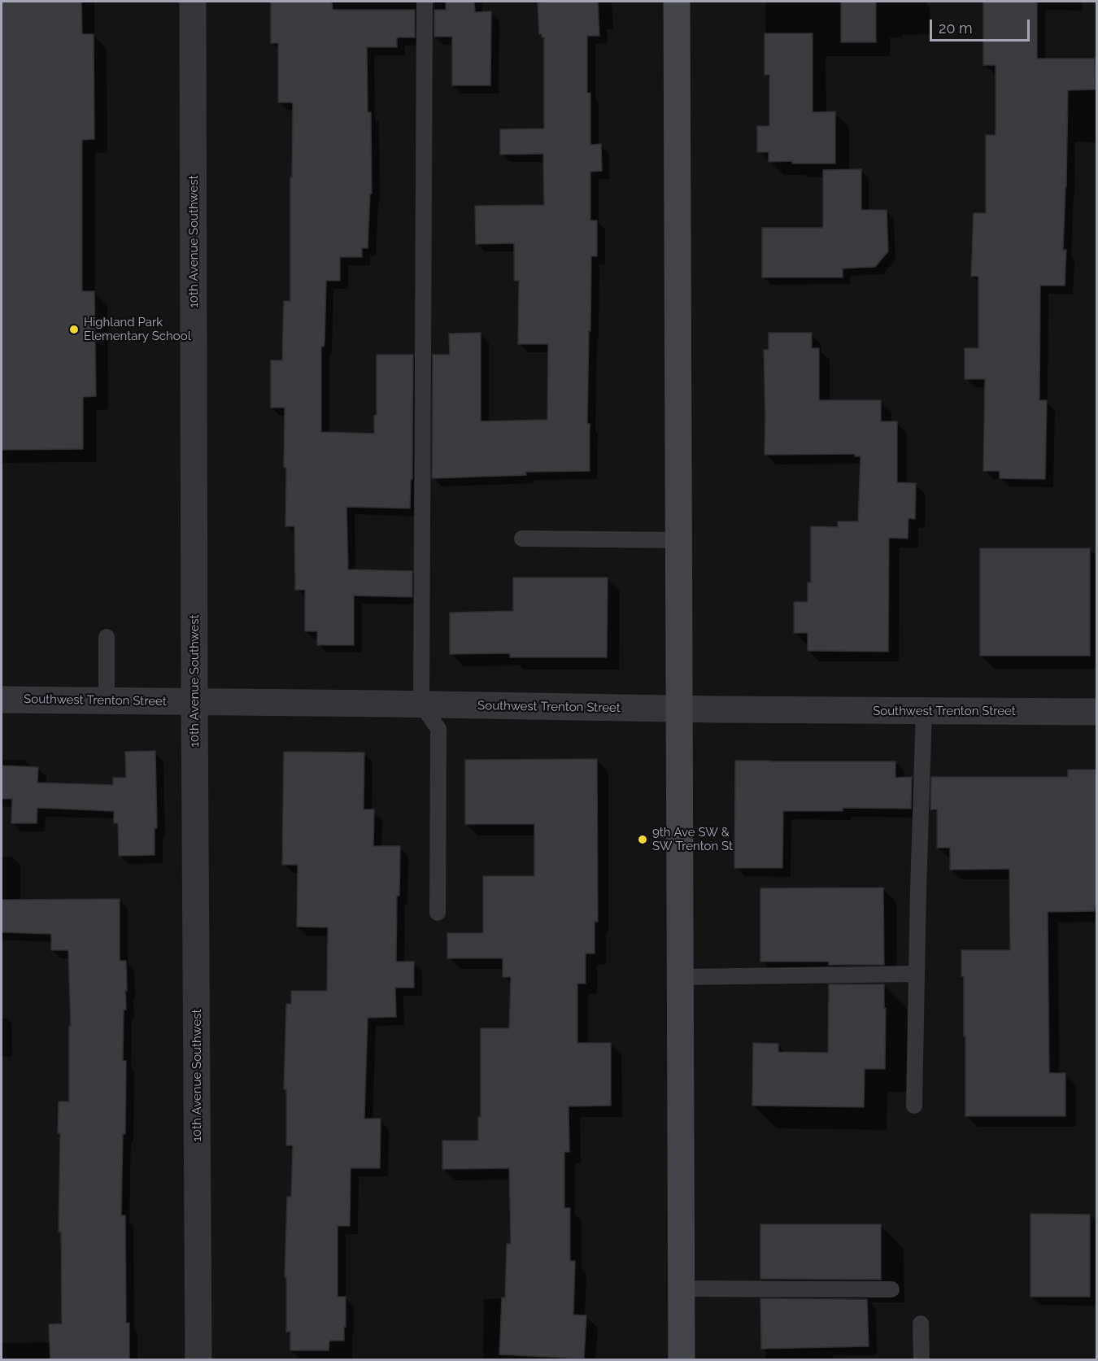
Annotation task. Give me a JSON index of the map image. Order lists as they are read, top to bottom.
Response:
{
  "streets": {
    "street": ["10th Avenue Southwest", "Southwest Trenton Street"]
  },
  "crossings": [
    ["10th Avenue Southwest", "Southwest Trenton Street"]
  ],
  "places": ["Highland Park Elementary School", "9th Ave SW & SW Trenton St"],
  "scale_bar": "20 m"
}
